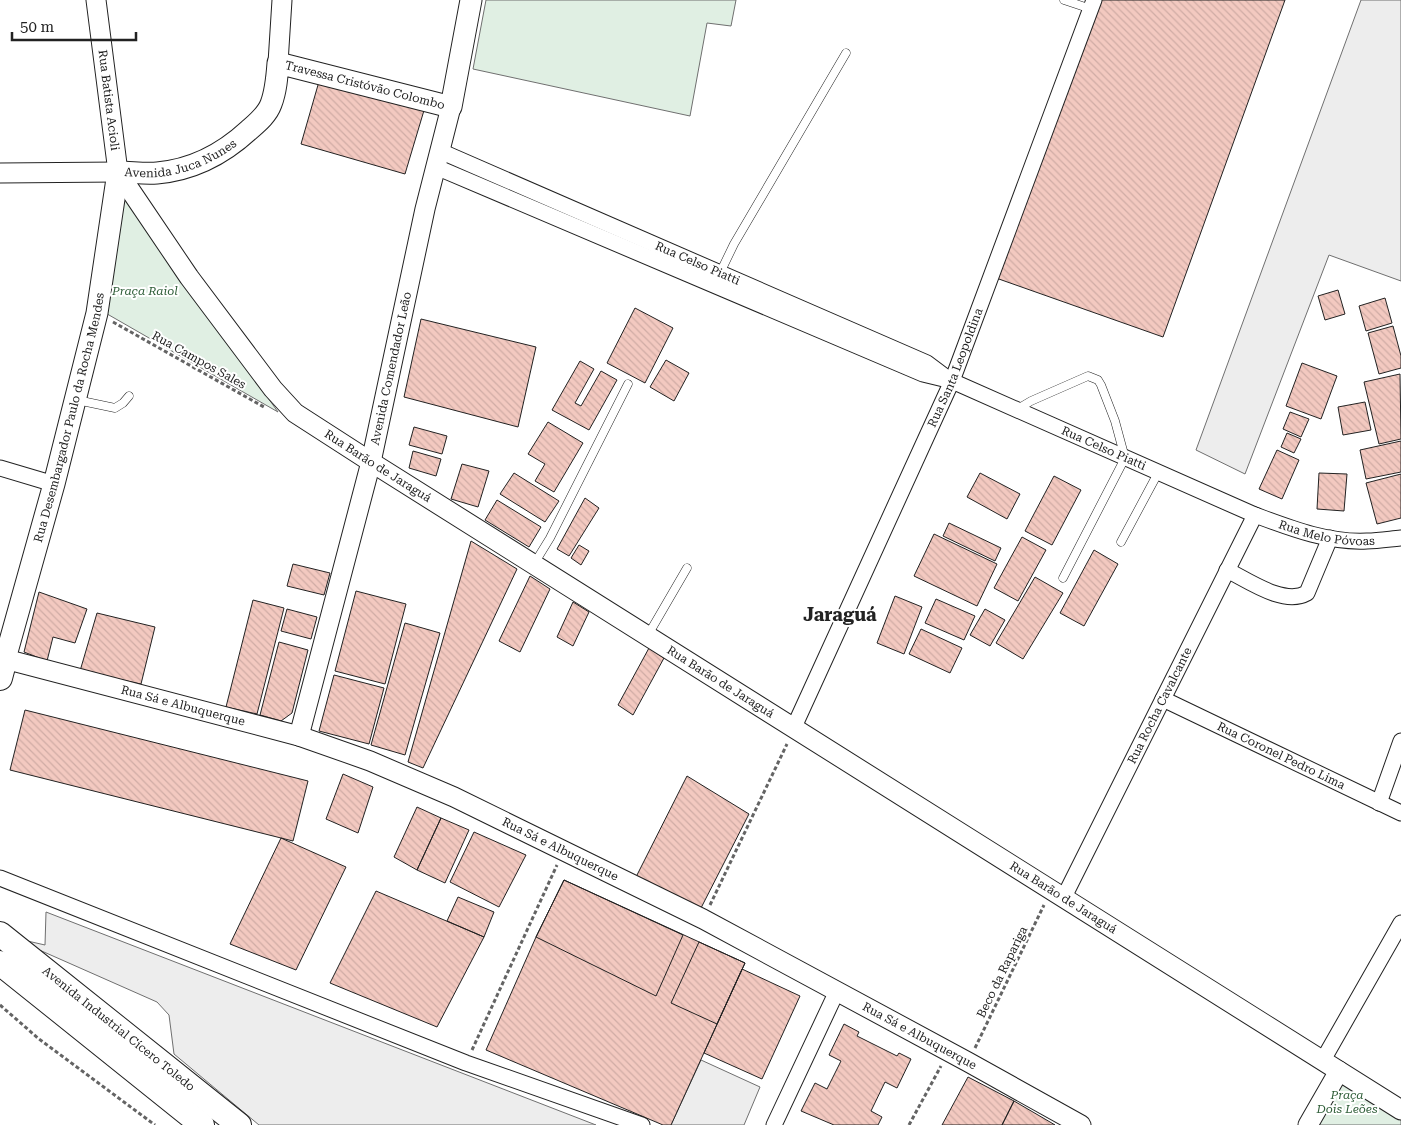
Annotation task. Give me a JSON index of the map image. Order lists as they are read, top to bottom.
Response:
{
  "streets": {
    "main road": [
      "Travessa Cristóvão Colombo",
      "Avenida Juca Nunes",
      "Avenida Comendador Leão",
      "Rua Desembargador Paulo da Rocha Mendes",
      "Avenida Industrial Cícero Toledo"
    ],
    "street": [
      "Rua Batista Acioli",
      "Rua Celso Piatti",
      "Rua Santa Leopoldina",
      "Rua Barão de Jaraguá",
      "Rua Melo Póvoas",
      "Rua Sá e Albuquerque",
      "Rua Rocha Cavalcante",
      "Rua Coronel Pedro Lima"
    ],
    "path": ["Rua Campos Sales", "Beco da Rapariga"]
  },
  "crossings": [
    ["Travessa Cristóvão Colombo", "Avenida Juca Nunes"],
    ["Travessa Cristóvão Colombo", "Avenida Comendador Leão"],
    ["Rua Batista Acioli", "Avenida Juca Nunes"],
    ["Rua Batista Acioli", "Rua Desembargador Paulo da Rocha Mendes"],
    ["Rua Batista Acioli", "Rua Barão de Jaraguá"],
    ["Avenida Juca Nunes", "Rua Desembargador Paulo da Rocha Mendes"],
    ["Avenida Juca Nunes", "Rua Barão de Jaraguá"],
    ["Rua Celso Piatti", "Rua Santa Leopoldina"],
    ["Rua Celso Piatti", "Avenida Comendador Leão"],
    ["Rua Celso Piatti", "Rua Melo Póvoas"],
    ["Rua Celso Piatti", "Rua Rocha Cavalcante"],
    ["Rua Campos Sales", "Rua Desembargador Paulo da Rocha Mendes"],
    ["Rua Campos Sales", "Rua Barão de Jaraguá"],
    ["Rua Santa Leopoldina", "Rua Barão de Jaraguá"],
    ["Avenida Comendador Leão", "Rua Barão de Jaraguá"],
    ["Avenida Comendador Leão", "Rua Sá e Albuquerque"],
    ["Rua Desembargador Paulo da Rocha Mendes", "Rua Barão de Jaraguá"],
    ["Rua Desembargador Paulo da Rocha Mendes", "Rua Sá e Albuquerque"],
    ["Rua Barão de Jaraguá", "Rua Rocha Cavalcante"],
    ["Rua Barão de Jaraguá", "Beco da Rapariga"],
    ["Rua Melo Póvoas", "Rua Rocha Cavalcante"],
    ["Rua Sá e Albuquerque", "Beco da Rapariga"],
    ["Rua Rocha Cavalcante", "Rua Coronel Pedro Lima"],
    ["Rua Rocha Cavalcante", "Beco da Rapariga"]
  ],
  "districts": ["Jaraguá"],
  "parks": ["Praça Raiol", "Praça Dois Leões"],
  "scale_bar": "50 m"
}
